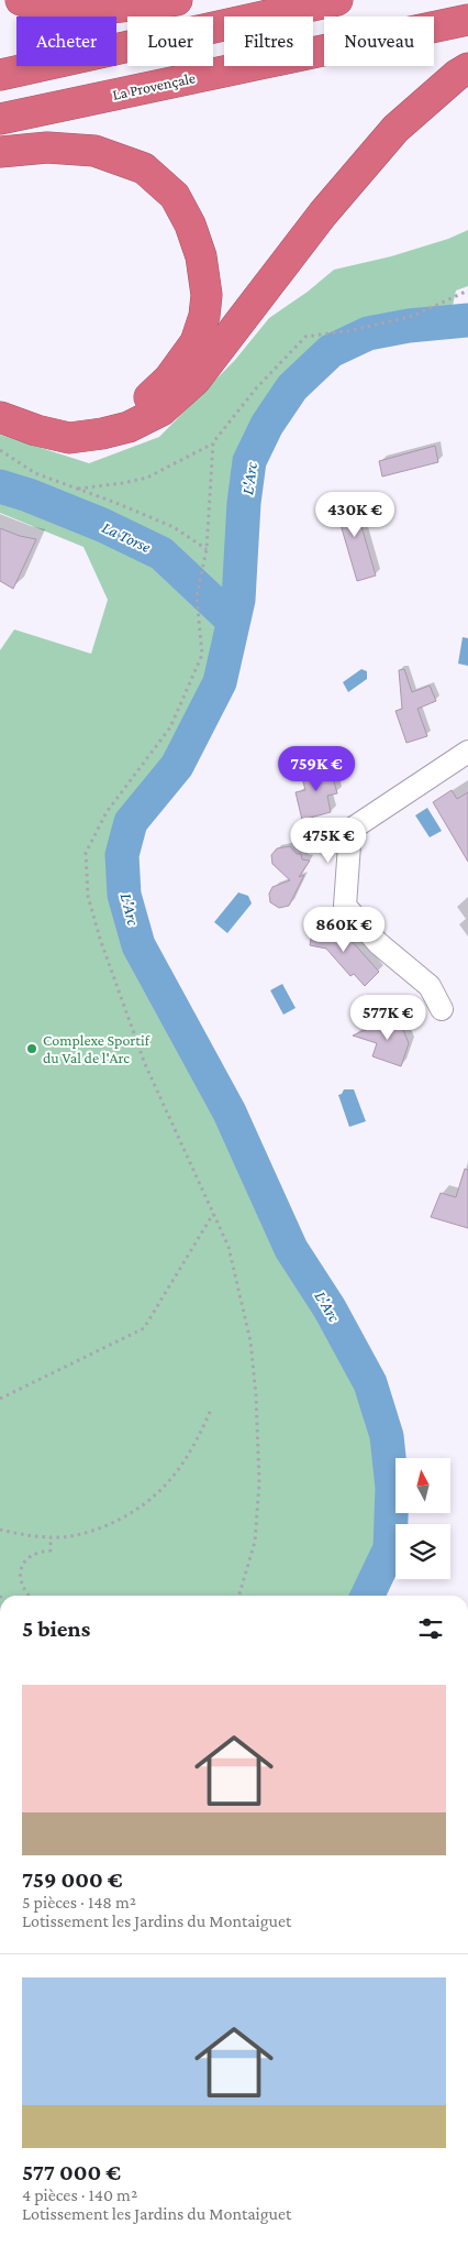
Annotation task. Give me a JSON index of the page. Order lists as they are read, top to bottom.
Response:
{
  "streets": {
    "highway": ["La Provençale"]
  },
  "water": ["L'Arc", "La Torse"],
  "places": ["Complexe Sportif du Val de l'Arc"],
  "north": "top",
  "page": {
    "chip": [
      "Acheter",
      "Louer",
      "Filtres",
      "Nouveau"
    ],
    "price": [
      "430K €",
      "759K €",
      "475K €",
      "860K €",
      "577K €"
    ],
    "heading": "5 biens",
    "list": [
      {
        "name": "759 000 €",
        "note": "5 pièces · 148 m² · Lotissement les Jardins du Montaiguet"
      },
      {
        "name": "577 000 €",
        "note": "4 pièces · 140 m² · Lotissement les Jardins du Montaiguet"
      }
    ]
  }
}
